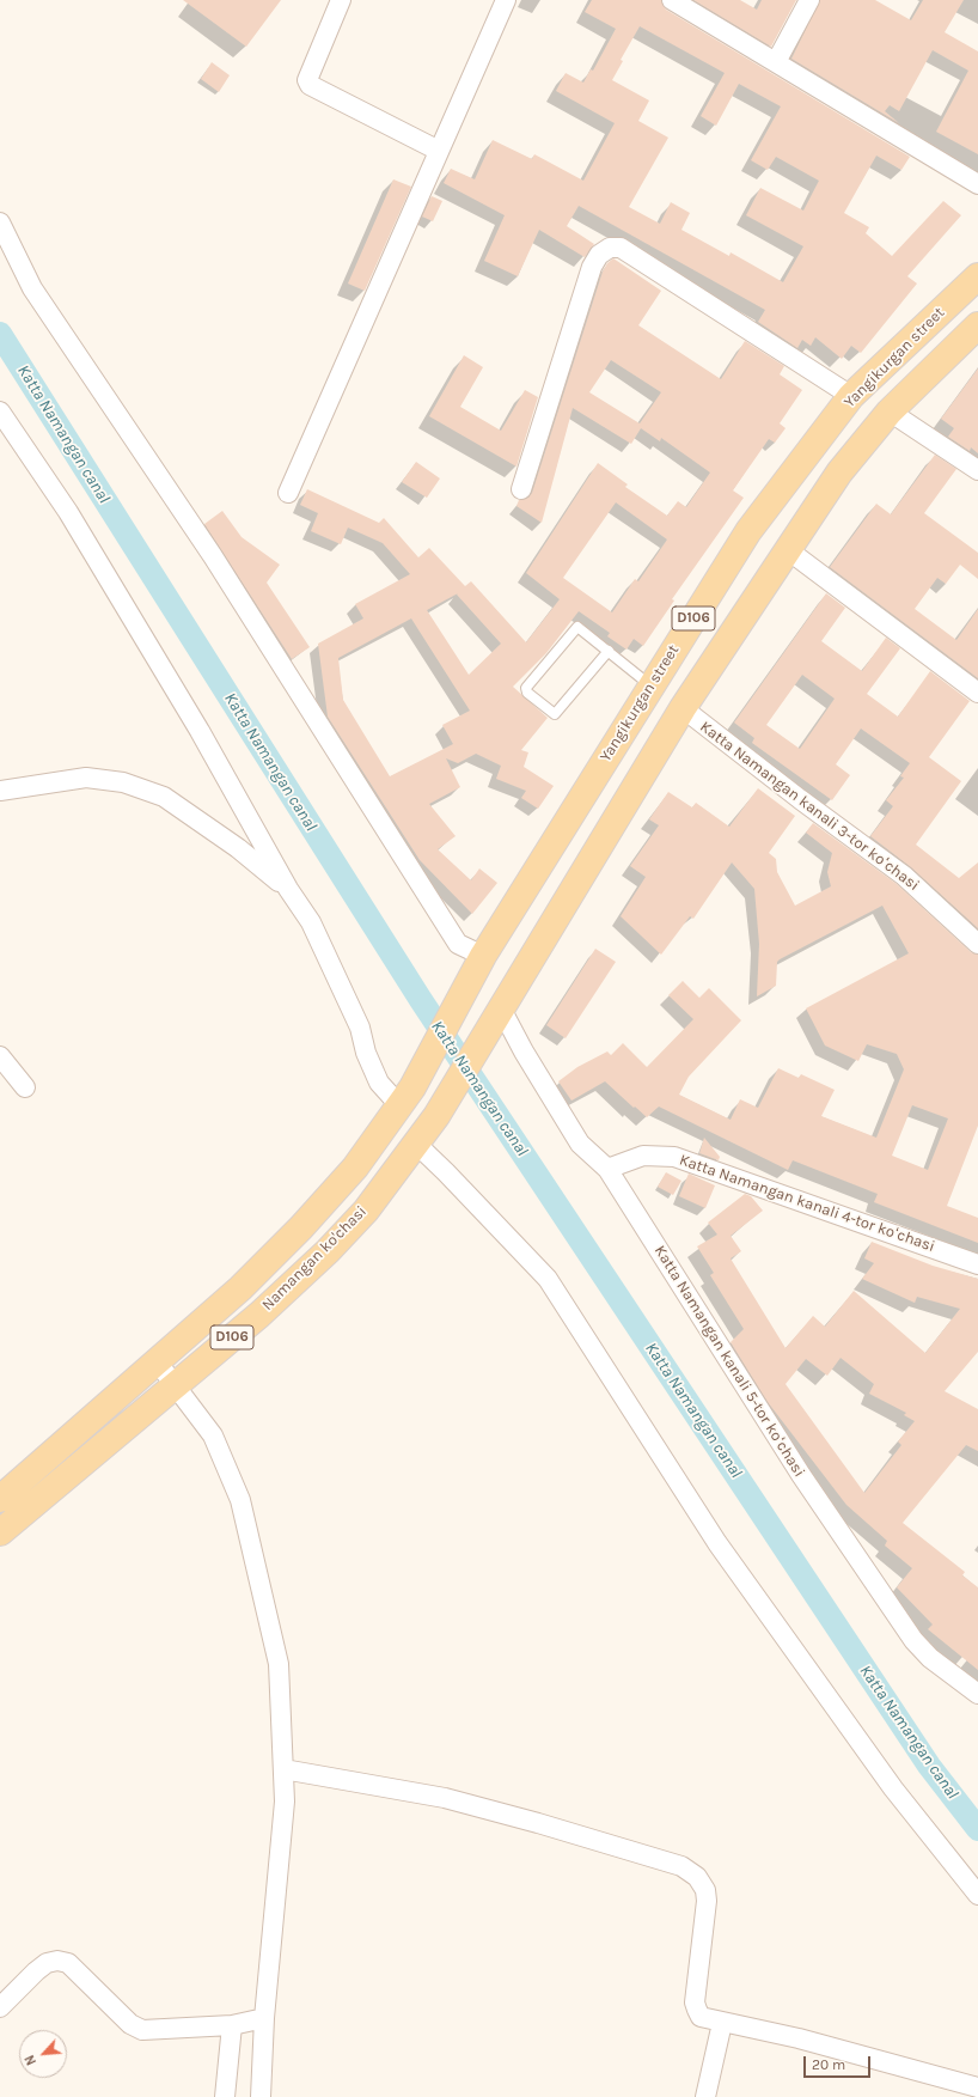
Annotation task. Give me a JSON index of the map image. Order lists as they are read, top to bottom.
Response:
{
  "streets": {
    "main road": ["Yangikurgan street", "D106", "Namangan ko'chasi"],
    "street": ["Katta Namangan kanali 3-tor koʻchasi", "Katta Namangan kanali 4-tor koʻchasi", "Katta Namangan kanali 5-tor koʻchasi"]
  },
  "crossings": [
    ["Yangikurgan street", "Namangan ko'chasi"],
    ["D106", "Katta Namangan kanali 3-tor koʻchasi"],
    ["D106", "Namangan ko'chasi"],
    ["D106", "Katta Namangan kanali 5-tor koʻchasi"],
    ["Katta Namangan kanali 4-tor koʻchasi", "Katta Namangan kanali 5-tor koʻchasi"],
    ["Namangan ko'chasi", "Katta Namangan kanali 5-tor koʻchasi"]
  ],
  "water": ["Katta Namangan canal"],
  "scale_bar": "20 m",
  "north": "bottom left"
}
